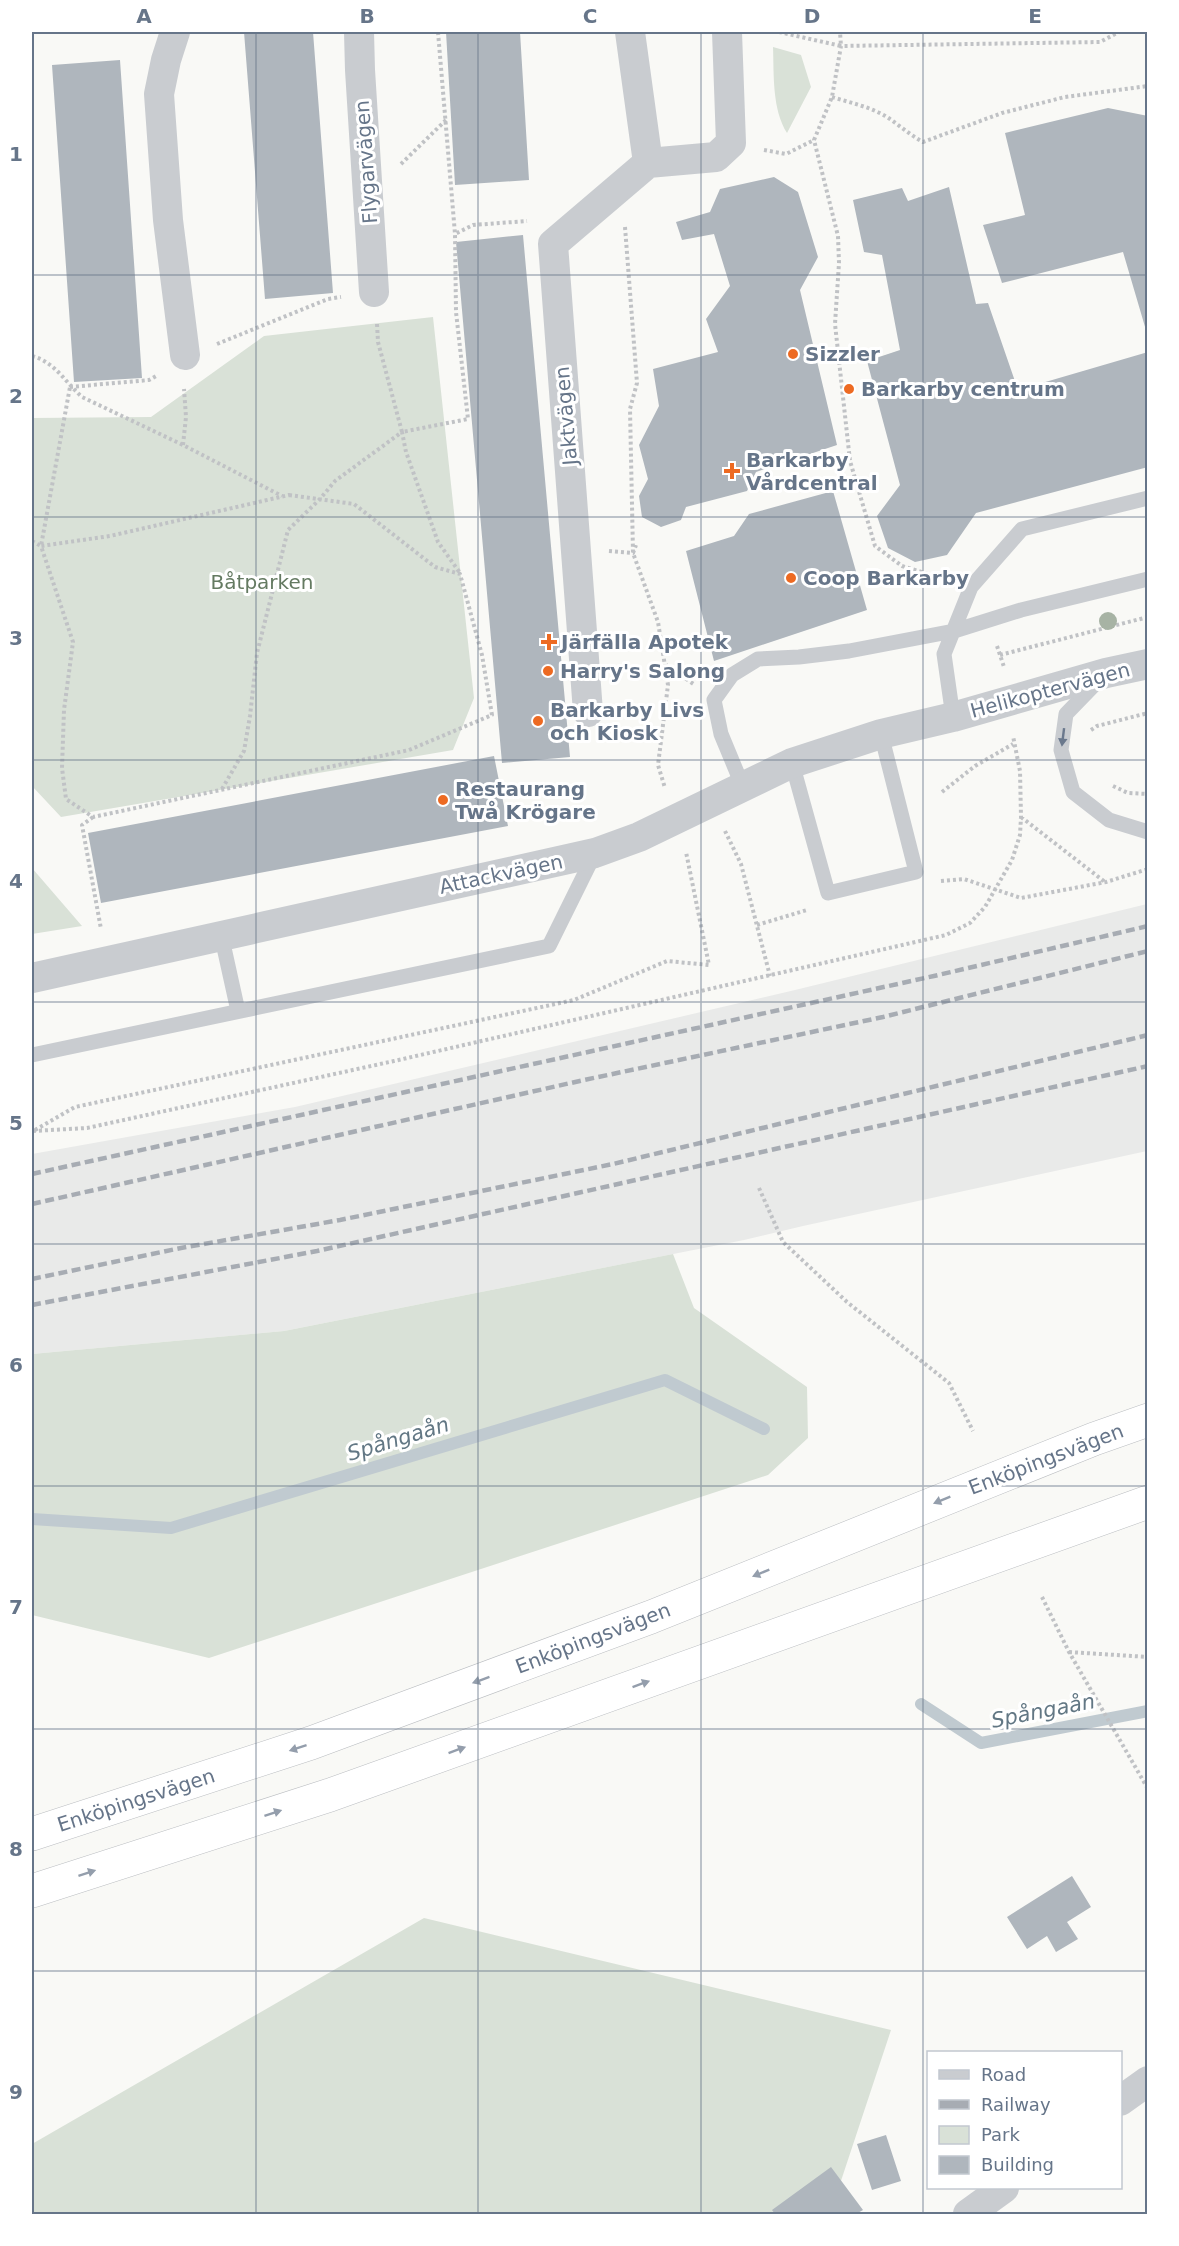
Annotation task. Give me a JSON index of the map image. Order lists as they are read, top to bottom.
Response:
{
  "streets": {
    "highway": ["Enköpingsvägen"],
    "street": [
      "Flygarvägen",
      "Jaktvägen",
      "Helikoptervägen",
      "Attackvägen"
    ]
  },
  "crossings": [
    ["Helikoptervägen", "Attackvägen"]
  ],
  "water": ["Spångaån"],
  "parks": ["Båtparken"],
  "places": {
    "other": [
      "Sizzler",
      "Barkarby centrum",
      "Coop Barkarby",
      "Harry's Salong",
      "Barkarby Livs och Kiosk",
      "Restaurang Twå Krögare"
    ],
    "health": ["Barkarby Vårdcentral", "Järfälla Apotek"]
  },
  "legend": [
    "Road",
    "Railway",
    "Park",
    "Building"
  ],
  "grid": {
    "columns": [
      "A",
      "B",
      "C",
      "D",
      "E"
    ],
    "rows": [
      "1",
      "2",
      "3",
      "4",
      "5",
      "6",
      "7",
      "8",
      "9"
    ]
  }
}
